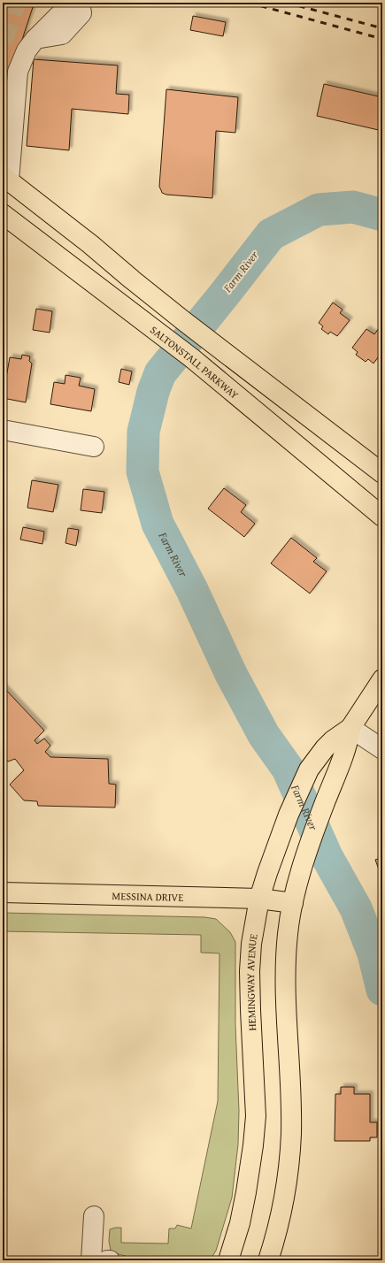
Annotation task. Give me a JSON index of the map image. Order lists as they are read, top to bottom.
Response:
{
  "streets": {
    "main road": ["SALTONSTALL PARKWAY", "MESSINA DRIVE", "HEMINGWAY AVENUE"]
  },
  "crossings": [
    ["MESSINA DRIVE", "HEMINGWAY AVENUE"]
  ],
  "water": ["Farm River"]
}
